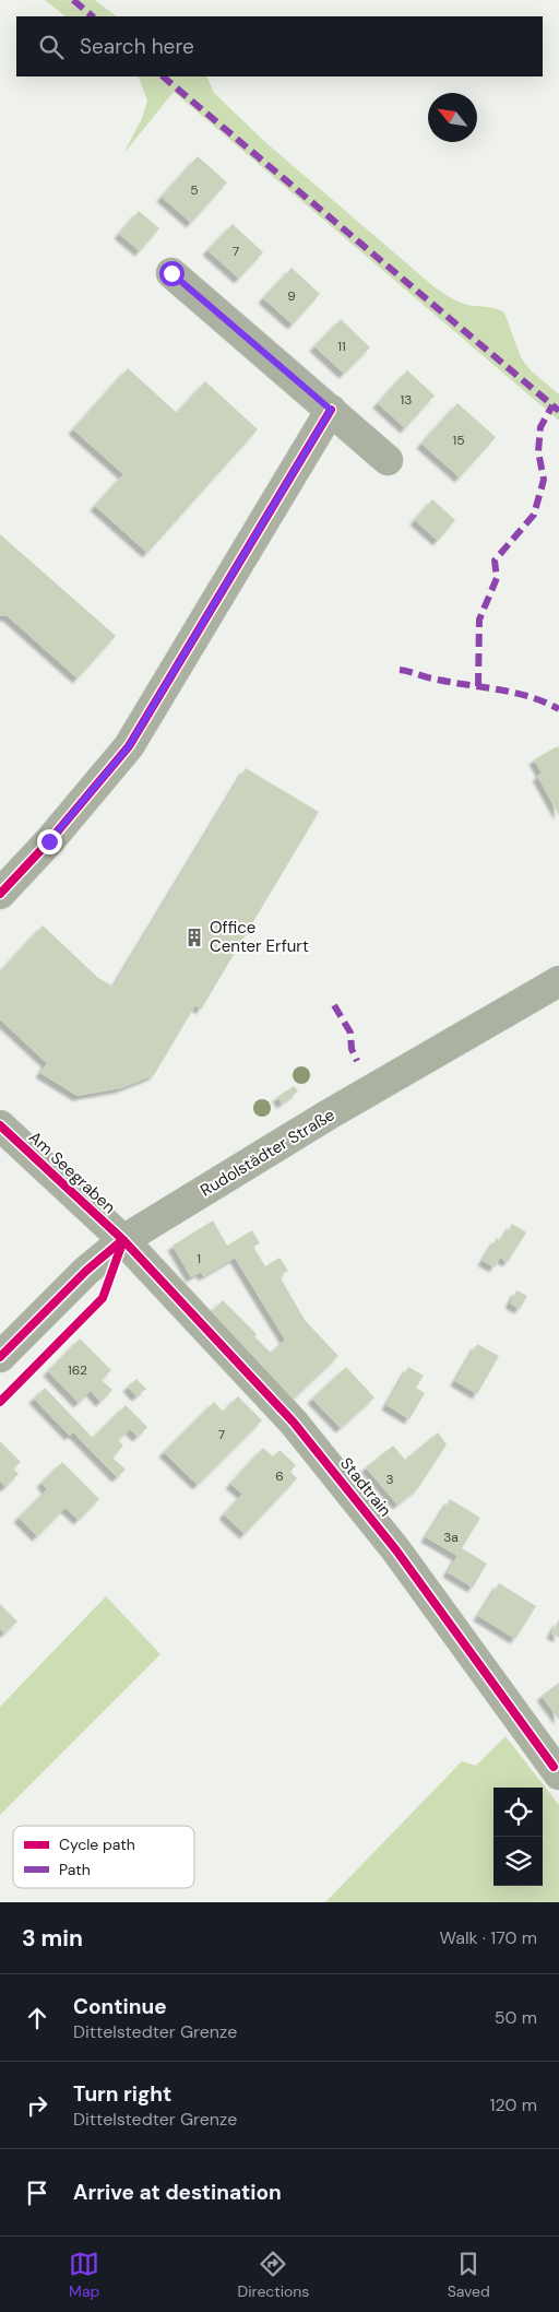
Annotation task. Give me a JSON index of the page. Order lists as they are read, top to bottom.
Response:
{
  "streets": {
    "street": ["Rudolstädter Straße", "Am Seegraben", "Stadtrain"]
  },
  "crossings": [
    ["Rudolstädter Straße", "Am Seegraben"],
    ["Rudolstädter Straße", "Stadtrain"],
    ["Am Seegraben", "Stadtrain"]
  ],
  "places": {
    "building": ["Office Center Erfurt"]
  },
  "house_numbers": [
    "5",
    "7",
    "9",
    "11",
    "13",
    "15",
    "1",
    "162",
    "7",
    "6",
    "3",
    "3a"
  ],
  "legend": ["Cycle path", "Path"],
  "north": "top left",
  "page": {
    "search": "Search here",
    "heading": ["3 min", "Walk · 170 m"],
    "list": [
      ["Continue", "Dittelstedter Grenze", "50 m"],
      ["Turn right", "Dittelstedter Grenze", "120 m"],
      "Arrive at destination"
    ],
    "nav": ["Map", "Directions", "Saved"]
  }
}
